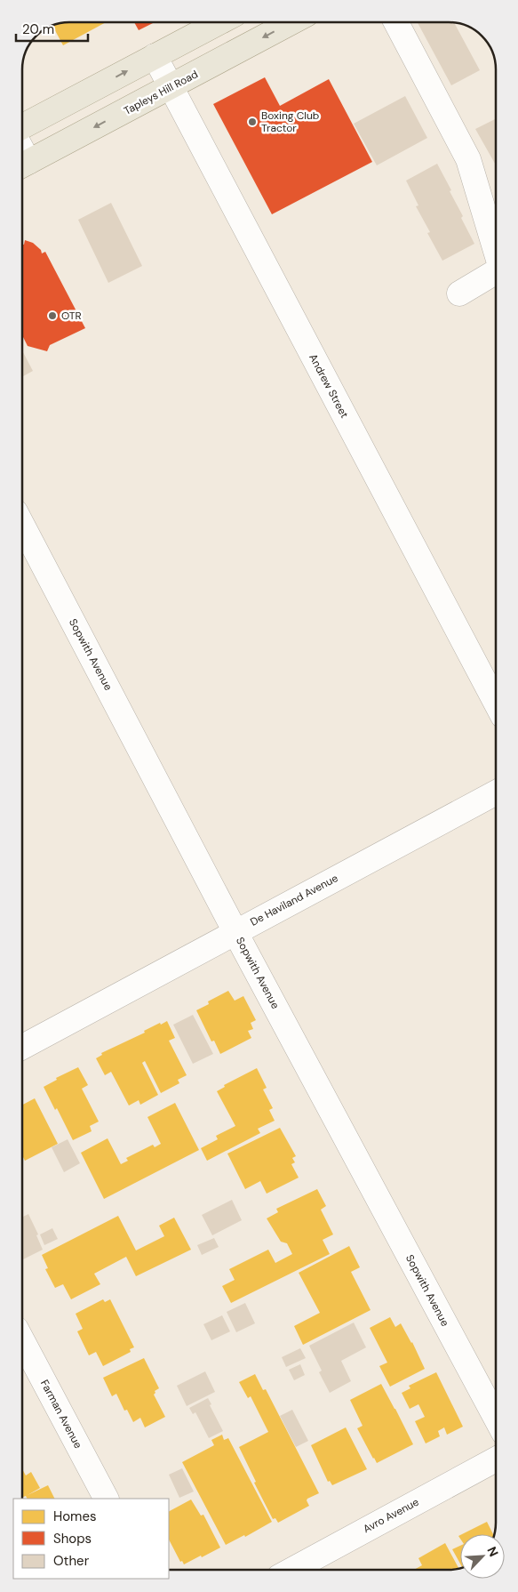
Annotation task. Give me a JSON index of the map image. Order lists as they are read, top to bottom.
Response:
{
  "streets": {
    "main road": ["Tapleys Hill Road"],
    "street": [
      "Andrew Street",
      "Sopwith Avenue",
      "De Haviland Avenue",
      "Farman Avenue",
      "Avro Avenue"
    ]
  },
  "crossings": [
    ["Tapleys Hill Road", "Andrew Street"],
    ["Sopwith Avenue", "De Haviland Avenue"]
  ],
  "places": ["Boxing Club Tractor", "OTR"],
  "legend": ["Homes", "Shops", "Other"],
  "scale_bar": "20 m",
  "north": "top right"
}
